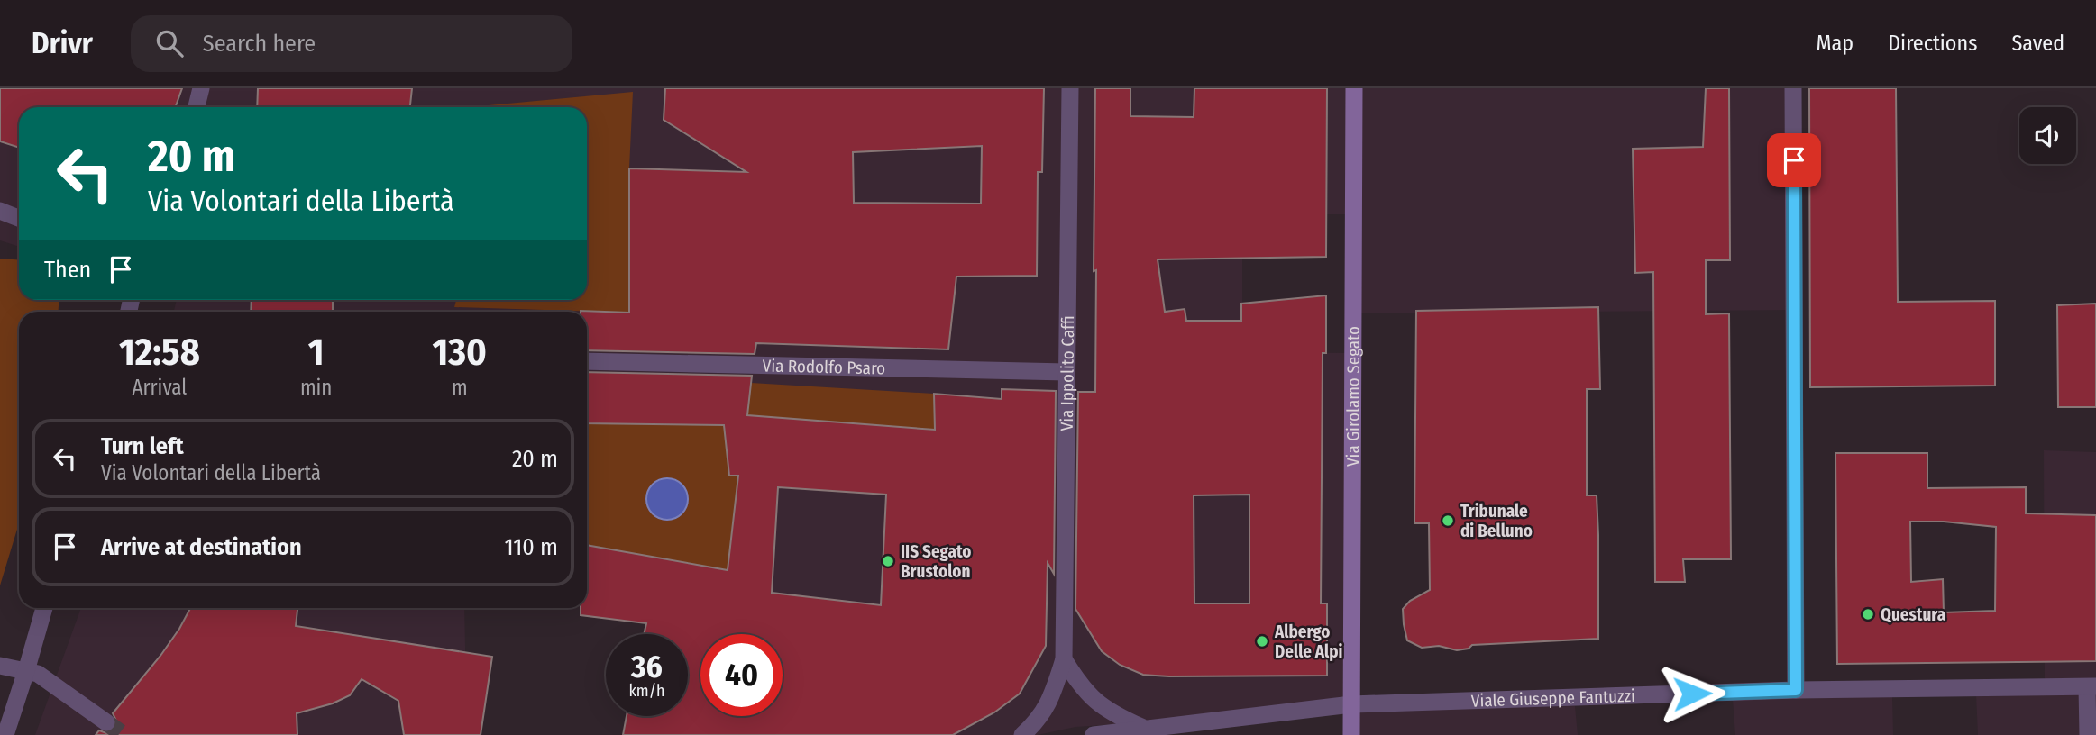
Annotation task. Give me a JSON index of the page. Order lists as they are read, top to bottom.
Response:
{
  "streets": {
    "main road": ["Via Girolamo Segato"],
    "street": ["Via Rodolfo Psaro", "Via Ippolito Caffi", "Viale Giuseppe Fantuzzi"]
  },
  "crossings": [
    ["Via Rodolfo Psaro", "Via Ippolito Caffi"],
    ["Via Girolamo Segato", "Viale Giuseppe Fantuzzi"]
  ],
  "places": [
    "Tribunale di Belluno",
    "IIS Segato Brustolon",
    "Questura",
    "Albergo Delle Alpi"
  ],
  "page": {
    "header": "Drivr",
    "search": "Search here",
    "nav": ["Map", "Directions", "Saved"],
    "turn": ["20 m", "Via Volontari della Libertà"],
    "then": "Then",
    "eta": [
      "12:58",
      "Arrival",
      "1",
      "min",
      "130",
      "m"
    ],
    "list": [
      {
        "name": "Turn left",
        "note": "Via Volontari della Libertà",
        "value": "20 m"
      },
      {
        "name": "Arrive at destination",
        "value": "110 m"
      }
    ],
    "speed": "36 km/h",
    "limit": "40"
  }
}
